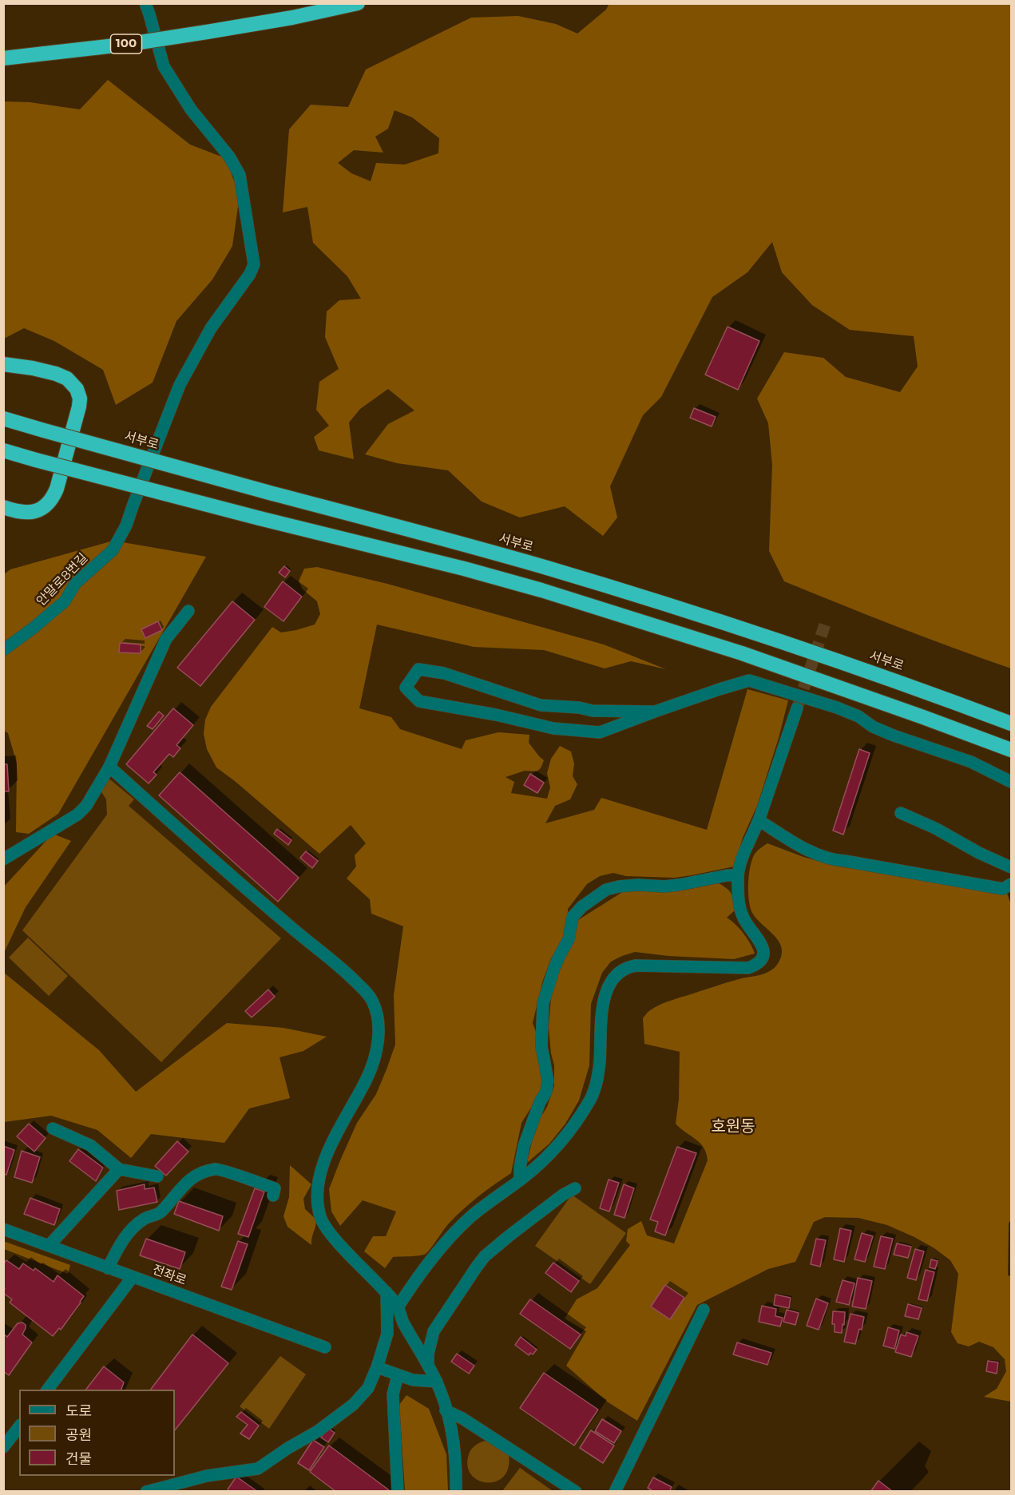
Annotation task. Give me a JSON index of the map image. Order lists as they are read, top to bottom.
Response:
{
  "streets": {
    "highway": ["100", "서부로"],
    "street": ["안말로8번길", "전좌로"]
  },
  "districts": ["호원동"],
  "legend": ["도로", "공원", "건물"]
}
